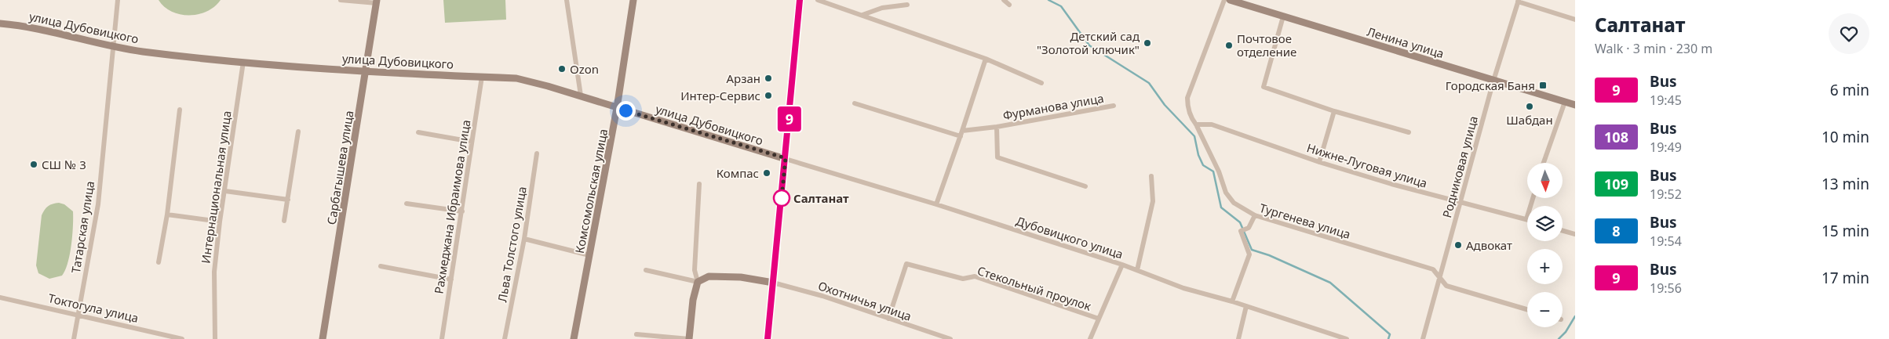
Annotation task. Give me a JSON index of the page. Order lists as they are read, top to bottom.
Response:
{
  "streets": {
    "street": [
      "улица Дубовицкого",
      "Ленина улица",
      "Фурманова улица",
      "Нижне-Луговая улица",
      "Родниковая улица",
      "Сарбагышева улица",
      "Интернациональная улица",
      "Комсомольская улица",
      "Рахмеджана Ибраимова улица",
      "Тургенева улица",
      "Татарская улица",
      "Дубовицкого улица",
      "Льва Толстого улица",
      "Стекольный проулок",
      "Охотничья улица",
      "Токтогула улица"
    ]
  },
  "crossings": [
    ["улица Дубовицкого", "Сарбагышева улица"],
    ["улица Дубовицкого", "Интернациональная улица"],
    ["улица Дубовицкого", "Комсомольская улица"],
    ["улица Дубовицкого", "Рахмеджана Ибраимова улица"],
    ["улица Дубовицкого", "Татарская улица"],
    ["улица Дубовицкого", "Дубовицкого улица"],
    ["Ленина улица", "Родниковая улица"],
    ["Нижне-Луговая улица", "Родниковая улица"],
    ["Нижне-Луговая улица", "Тургенева улица"],
    ["Родниковая улица", "Тургенева улица"],
    ["Татарская улица", "Токтогула улица"],
    ["Стекольный проулок", "Охотничья улица"]
  ],
  "places": {
    "other": [
      "Детский сад \"Золотой ключик\"",
      "Почтовое отделение",
      "Ozon",
      "Арзан",
      "Интер-Сервис",
      "Шабдан",
      "СШ № 3",
      "Компас",
      "Салтанат",
      "Адвокат"
    ],
    "transit": ["Городская Баня"]
  },
  "lines": ["bus line 9"],
  "north": "bottom",
  "page": {
    "on_map": "9",
    "heading": ["Салтанат", "Walk · 3 min · 230 m"],
    "list": [
      {
        "mark": "9",
        "name": "Bus",
        "note": "19:45",
        "value": "6 min"
      },
      {
        "mark": "108",
        "name": "Bus",
        "note": "19:49",
        "value": "10 min"
      },
      {
        "mark": "109",
        "name": "Bus",
        "note": "19:52",
        "value": "13 min"
      },
      {
        "mark": "8",
        "name": "Bus",
        "note": "19:54",
        "value": "15 min"
      },
      {
        "mark": "9",
        "name": "Bus",
        "note": "19:56",
        "value": "17 min"
      }
    ],
    "map_buttons": ["+", "−"]
  }
}
